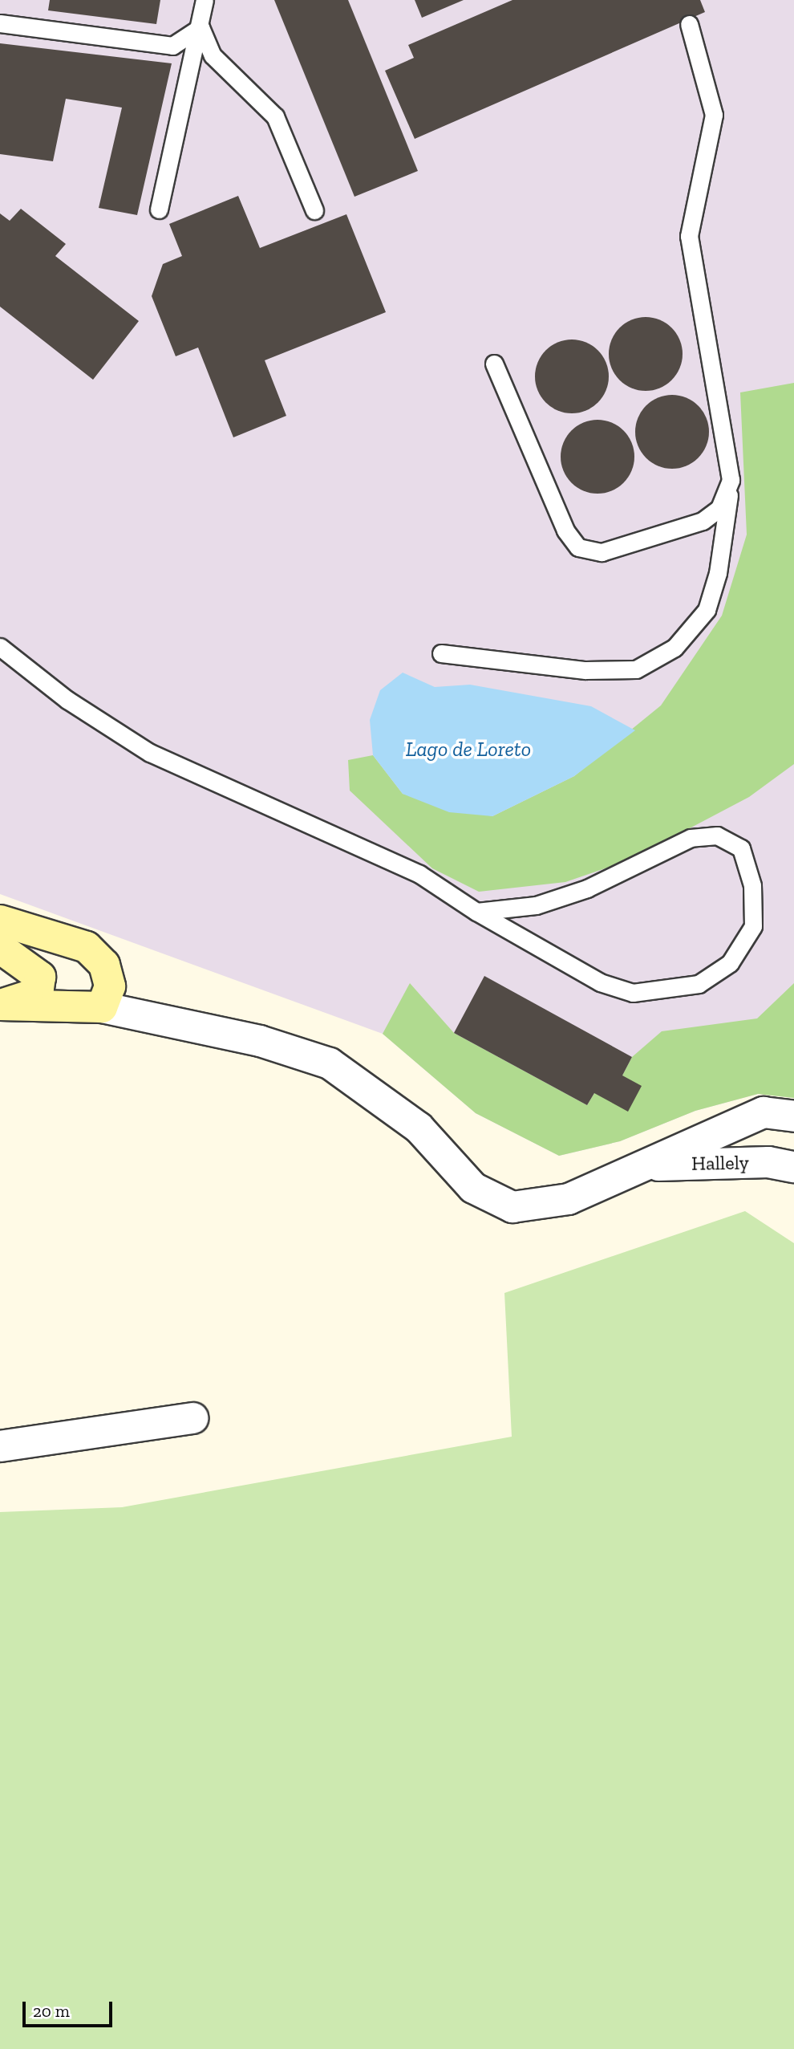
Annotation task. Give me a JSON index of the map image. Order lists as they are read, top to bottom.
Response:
{
  "streets": {
    "street": ["Hallely"]
  },
  "water": ["Lago de Loreto"],
  "scale_bar": "20 m"
}
